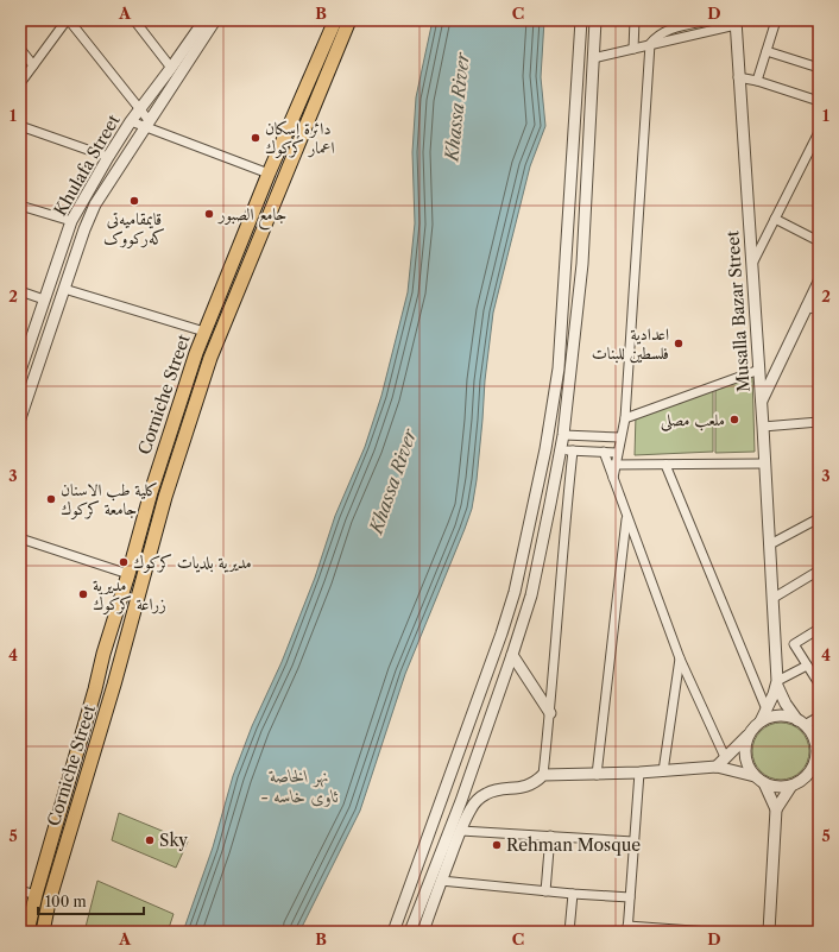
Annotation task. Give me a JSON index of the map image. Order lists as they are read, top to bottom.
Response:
{
  "streets": {
    "main road": ["Corniche Street"],
    "street": ["Khulafa Street", "Musalla Bazar Street"]
  },
  "water": ["Khassa River", "نهر الخاصة - ئاوی خاسە"],
  "places": [
    "دائرة إسكان اعمار كركوك",
    "قایمقامیەتی کەرکووک",
    "جامع الصبور",
    "اعدادية فلسطين للبنات",
    "ملعب مصلى",
    "كلية طب الاسنان جامعة كركوك",
    "مديرية بلديات كركوك",
    "مديرية زراعة كركوك",
    "Sky",
    "Rehman Mosque"
  ],
  "scale_bar": "100 m",
  "grid": {
    "columns": [
      "A",
      "B",
      "C",
      "D"
    ],
    "rows": [
      "1",
      "2",
      "3",
      "4",
      "5"
    ]
  }
}
